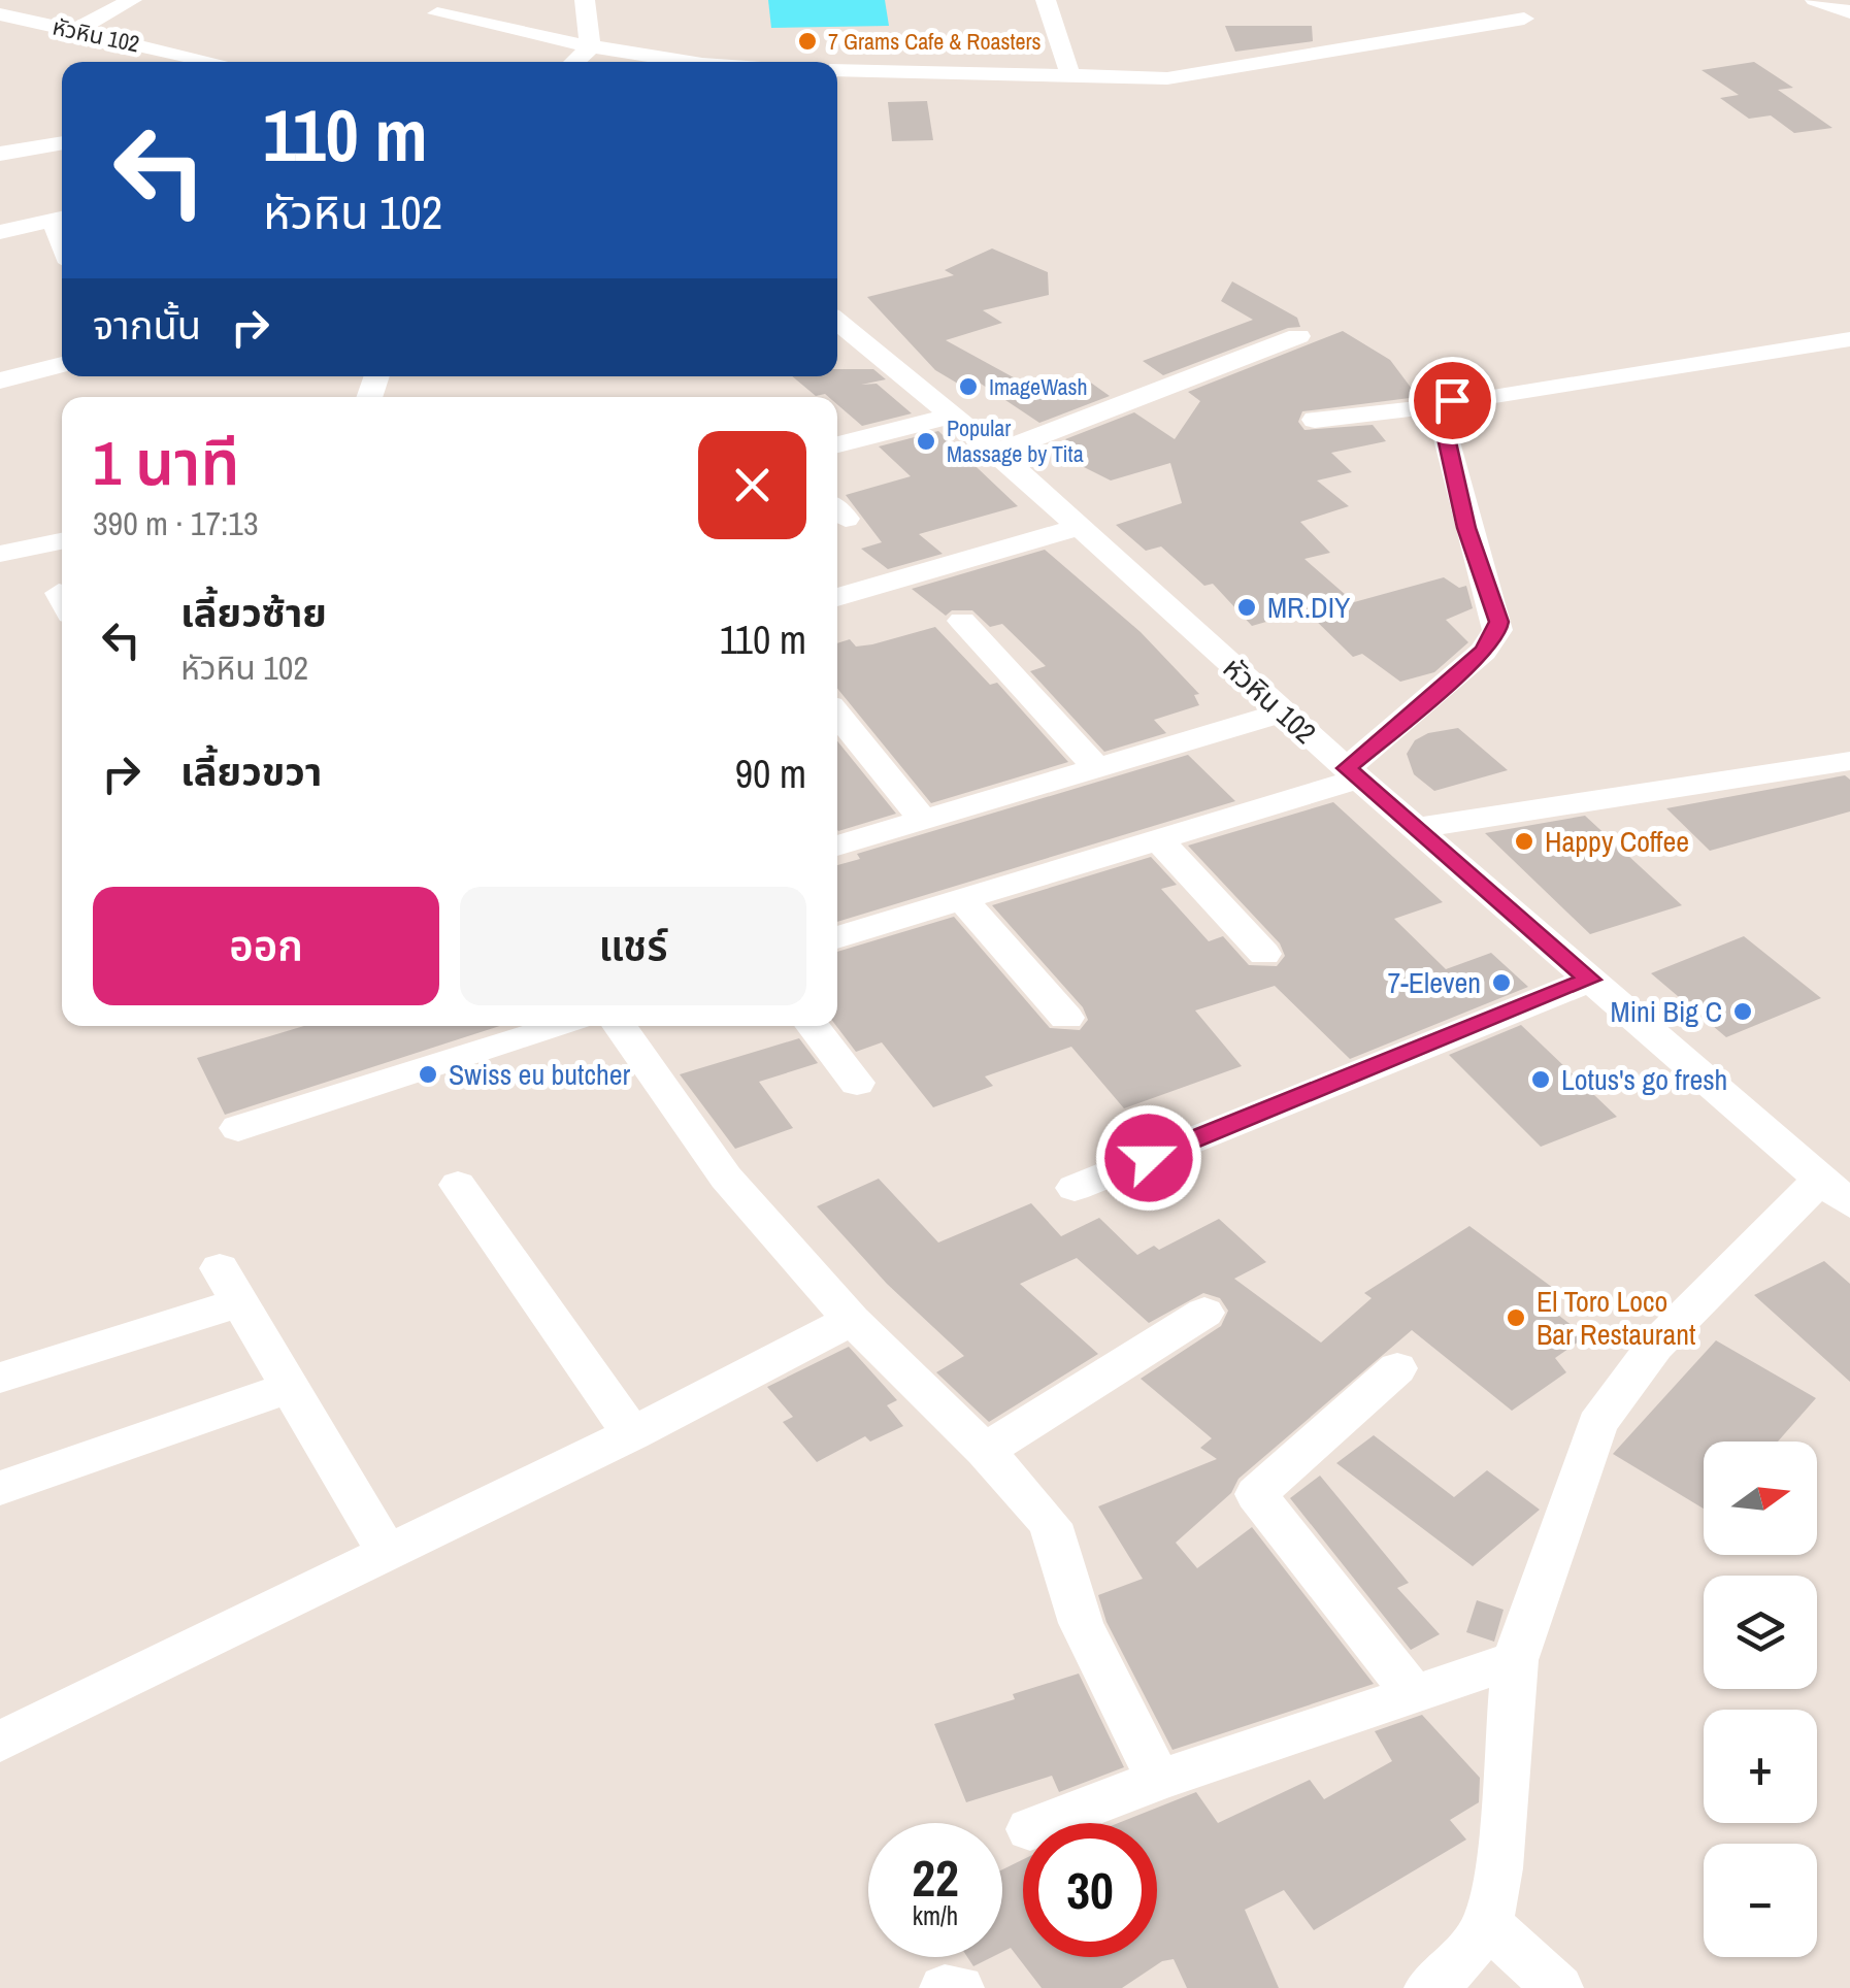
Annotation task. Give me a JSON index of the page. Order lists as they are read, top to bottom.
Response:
{
  "streets": {
    "street": ["หัวหิน 102"]
  },
  "places": [
    "7 Grams Cafe & Roasters",
    "ImageWash",
    "Popular Massage by Tita",
    "MR.DIY",
    "Happy Coffee",
    "7-Eleven",
    "Mini Big C",
    "Swiss eu butcher",
    "Lotus's go fresh",
    "El Toro Loco Bar Restaurant"
  ],
  "north": "right",
  "page": {
    "turn": ["110 m", "หัวหิน 102"],
    "then": "จากนั้น",
    "heading": ["1 นาที", "390 m · 17:13"],
    "list": [
      {
        "name": "เลี้ยวซ้าย",
        "note": "หัวหิน 102",
        "value": "110 m"
      },
      {
        "name": "เลี้ยวขวา",
        "value": "90 m"
      }
    ],
    "buttons": ["ออก", "แชร์"],
    "map_buttons": ["+", "−"],
    "speed": "22 km/h",
    "limit": "30"
  }
}
